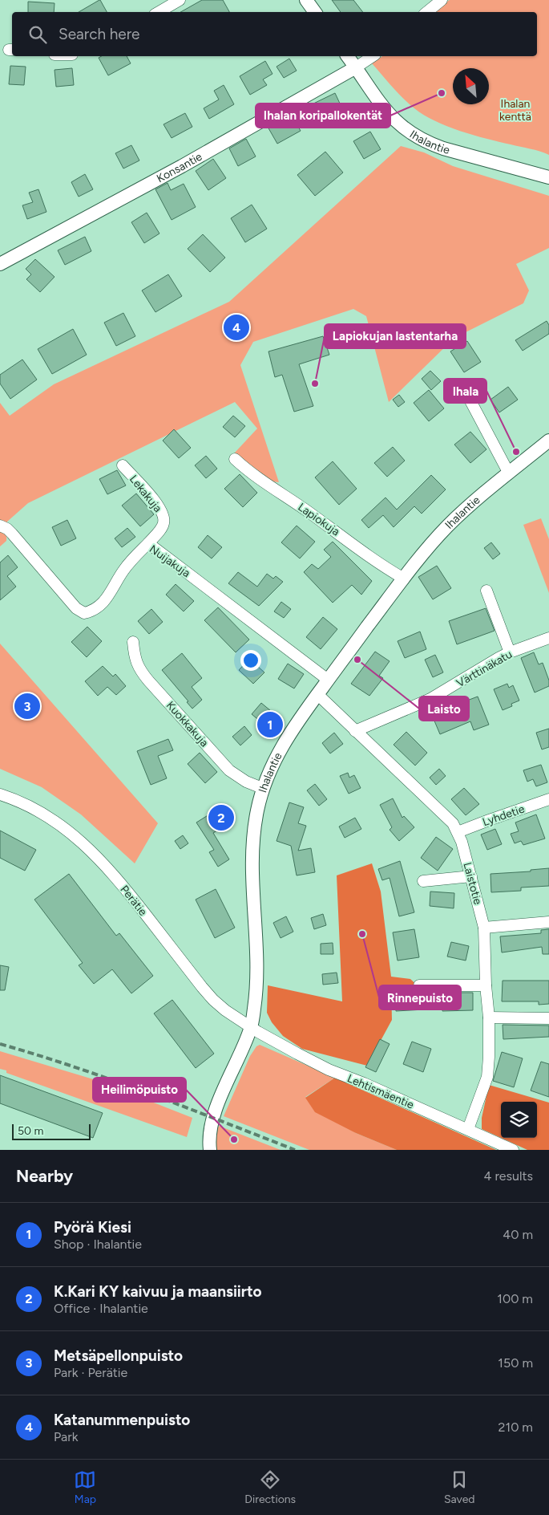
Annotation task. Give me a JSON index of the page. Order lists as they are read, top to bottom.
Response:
{
  "streets": {
    "street": [
      "Ihalantie",
      "Konsantie",
      "Lekakuja",
      "Lapiokuja",
      "Nuijakuja",
      "Värttinäkatu",
      "Kuokkakuja",
      "Lyhdetie",
      "Laistotie",
      "Perätie",
      "Lehtismäentie"
    ]
  },
  "crossings": [
    ["Ihalantie", "Konsantie"],
    ["Ihalantie", "Lapiokuja"],
    ["Ihalantie", "Nuijakuja"],
    ["Ihalantie", "Kuokkakuja"],
    ["Ihalantie", "Laistotie"],
    ["Ihalantie", "Perätie"],
    ["Ihalantie", "Lehtismäentie"],
    ["Lekakuja", "Nuijakuja"],
    ["Värttinäkatu", "Laistotie"],
    ["Lyhdetie", "Laistotie"],
    ["Laistotie", "Lehtismäentie"],
    ["Perätie", "Lehtismäentie"]
  ],
  "parks": ["Ihalan kenttä"],
  "places": [
    "Ihalan koripallokentät",
    "Lapiokujan lastentarha",
    "Ihala",
    "Laisto",
    "Rinnepuisto",
    "Heilimöpuisto"
  ],
  "scale_bar": "50 m",
  "north": "top left",
  "page": {
    "search": "Search here",
    "pins": [
      "4",
      "3",
      "1",
      "2"
    ],
    "scale": "50 m",
    "heading": ["Nearby", "4 results"],
    "list": [
      {
        "mark": "1",
        "name": "Pyörä Kiesi",
        "note": "Shop · Ihalantie",
        "value": "40 m"
      },
      {
        "mark": "2",
        "name": "K.Kari KY kaivuu ja maansiirto",
        "note": "Office · Ihalantie",
        "value": "100 m"
      },
      {
        "mark": "3",
        "name": "Metsäpellonpuisto",
        "note": "Park · Perätie",
        "value": "150 m"
      },
      {
        "mark": "4",
        "name": "Katanummenpuisto",
        "note": "Park",
        "value": "210 m"
      }
    ],
    "nav": ["Map", "Directions", "Saved"]
  }
}
